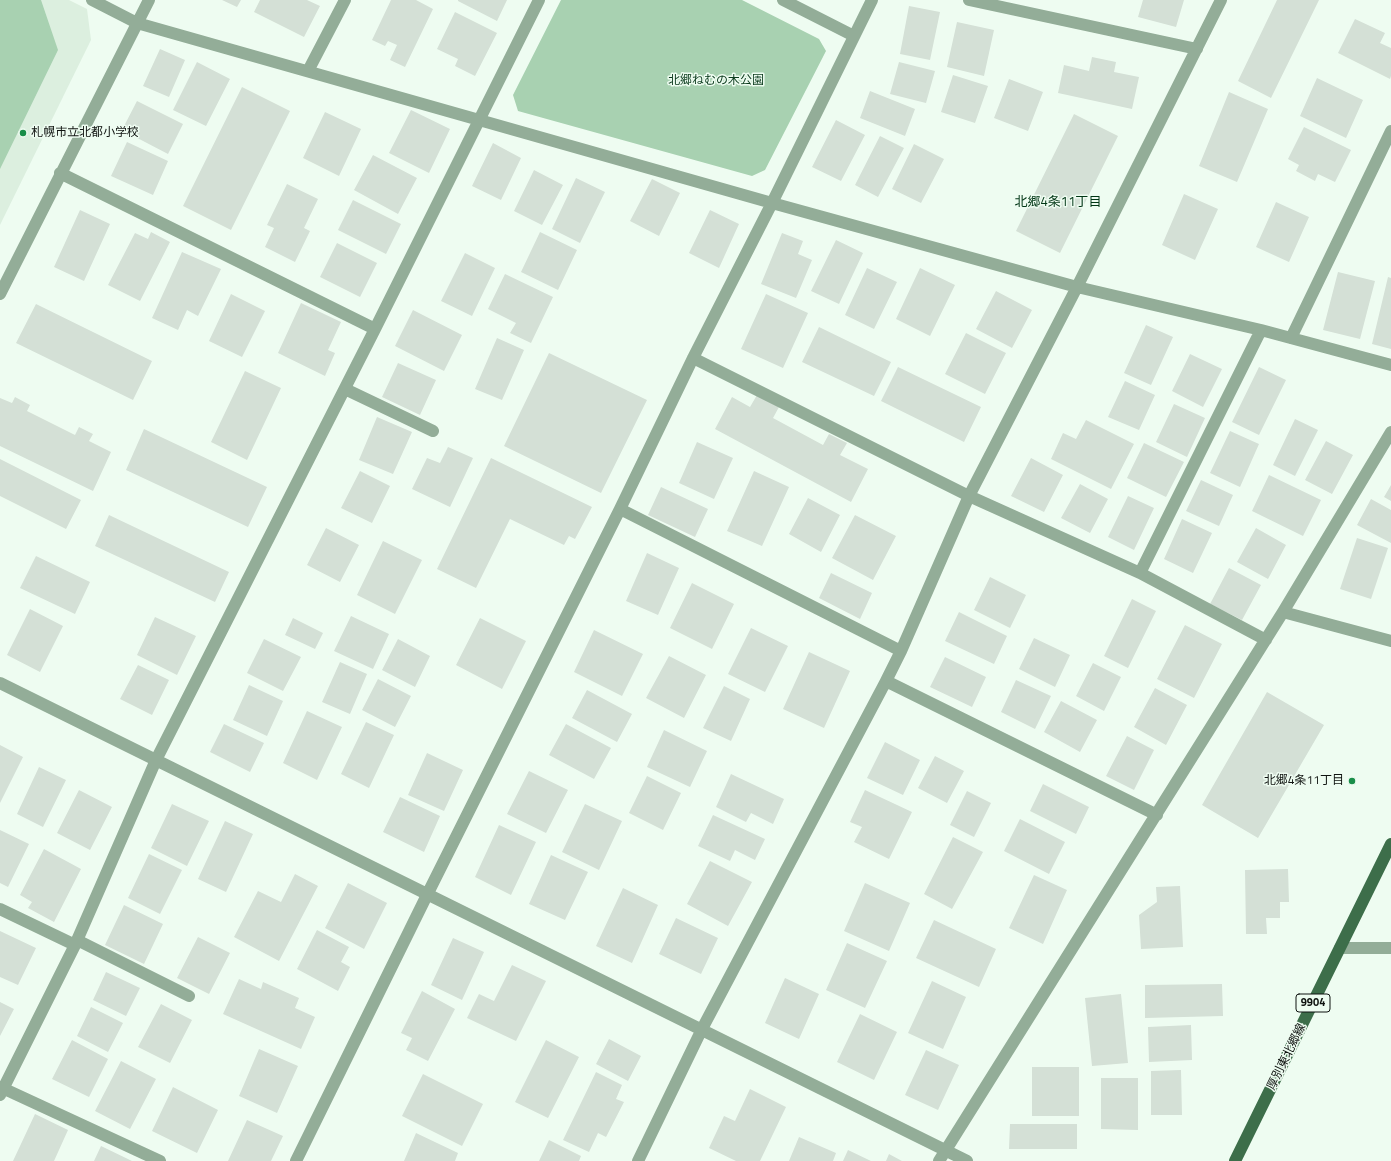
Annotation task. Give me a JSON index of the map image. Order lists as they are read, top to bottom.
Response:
{
  "streets": {
    "main road": ["9904", "厚別東北郷線"]
  },
  "districts": ["北郷4条11丁目"],
  "parks": ["北郷ねむの木公園"],
  "places": ["札幌市立北都小学校", "北郷4条11丁目"]
}
